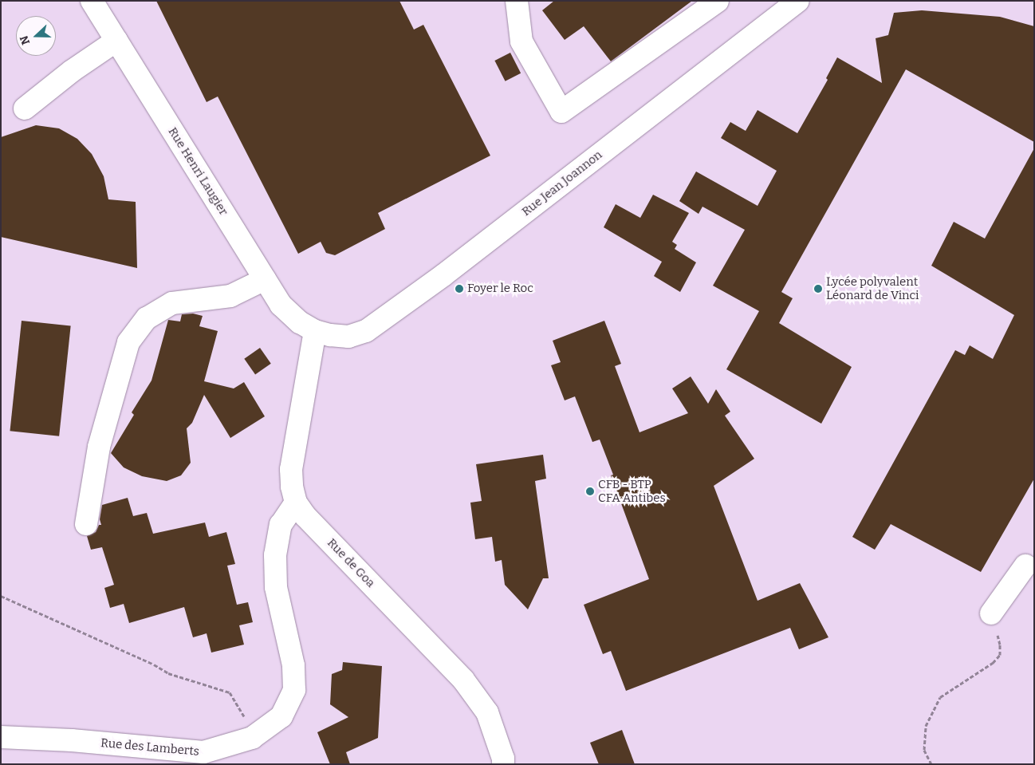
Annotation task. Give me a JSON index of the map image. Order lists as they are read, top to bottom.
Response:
{
  "streets": {
    "street": [
      "Rue Henri Laugier",
      "Rue Jean Joannon",
      "Rue de Goa",
      "Rue des Lamberts"
    ]
  },
  "crossings": [
    ["Rue Henri Laugier", "Rue Jean Joannon"],
    ["Rue Henri Laugier", "Rue de Goa"],
    ["Rue Jean Joannon", "Rue de Goa"],
    ["Rue de Goa", "Rue des Lamberts"]
  ],
  "places": ["Foyer le Roc", "Lycée polyvalent Léonard de Vinci", "CFB - BTP CFA Antibes"],
  "north": "left"
}
